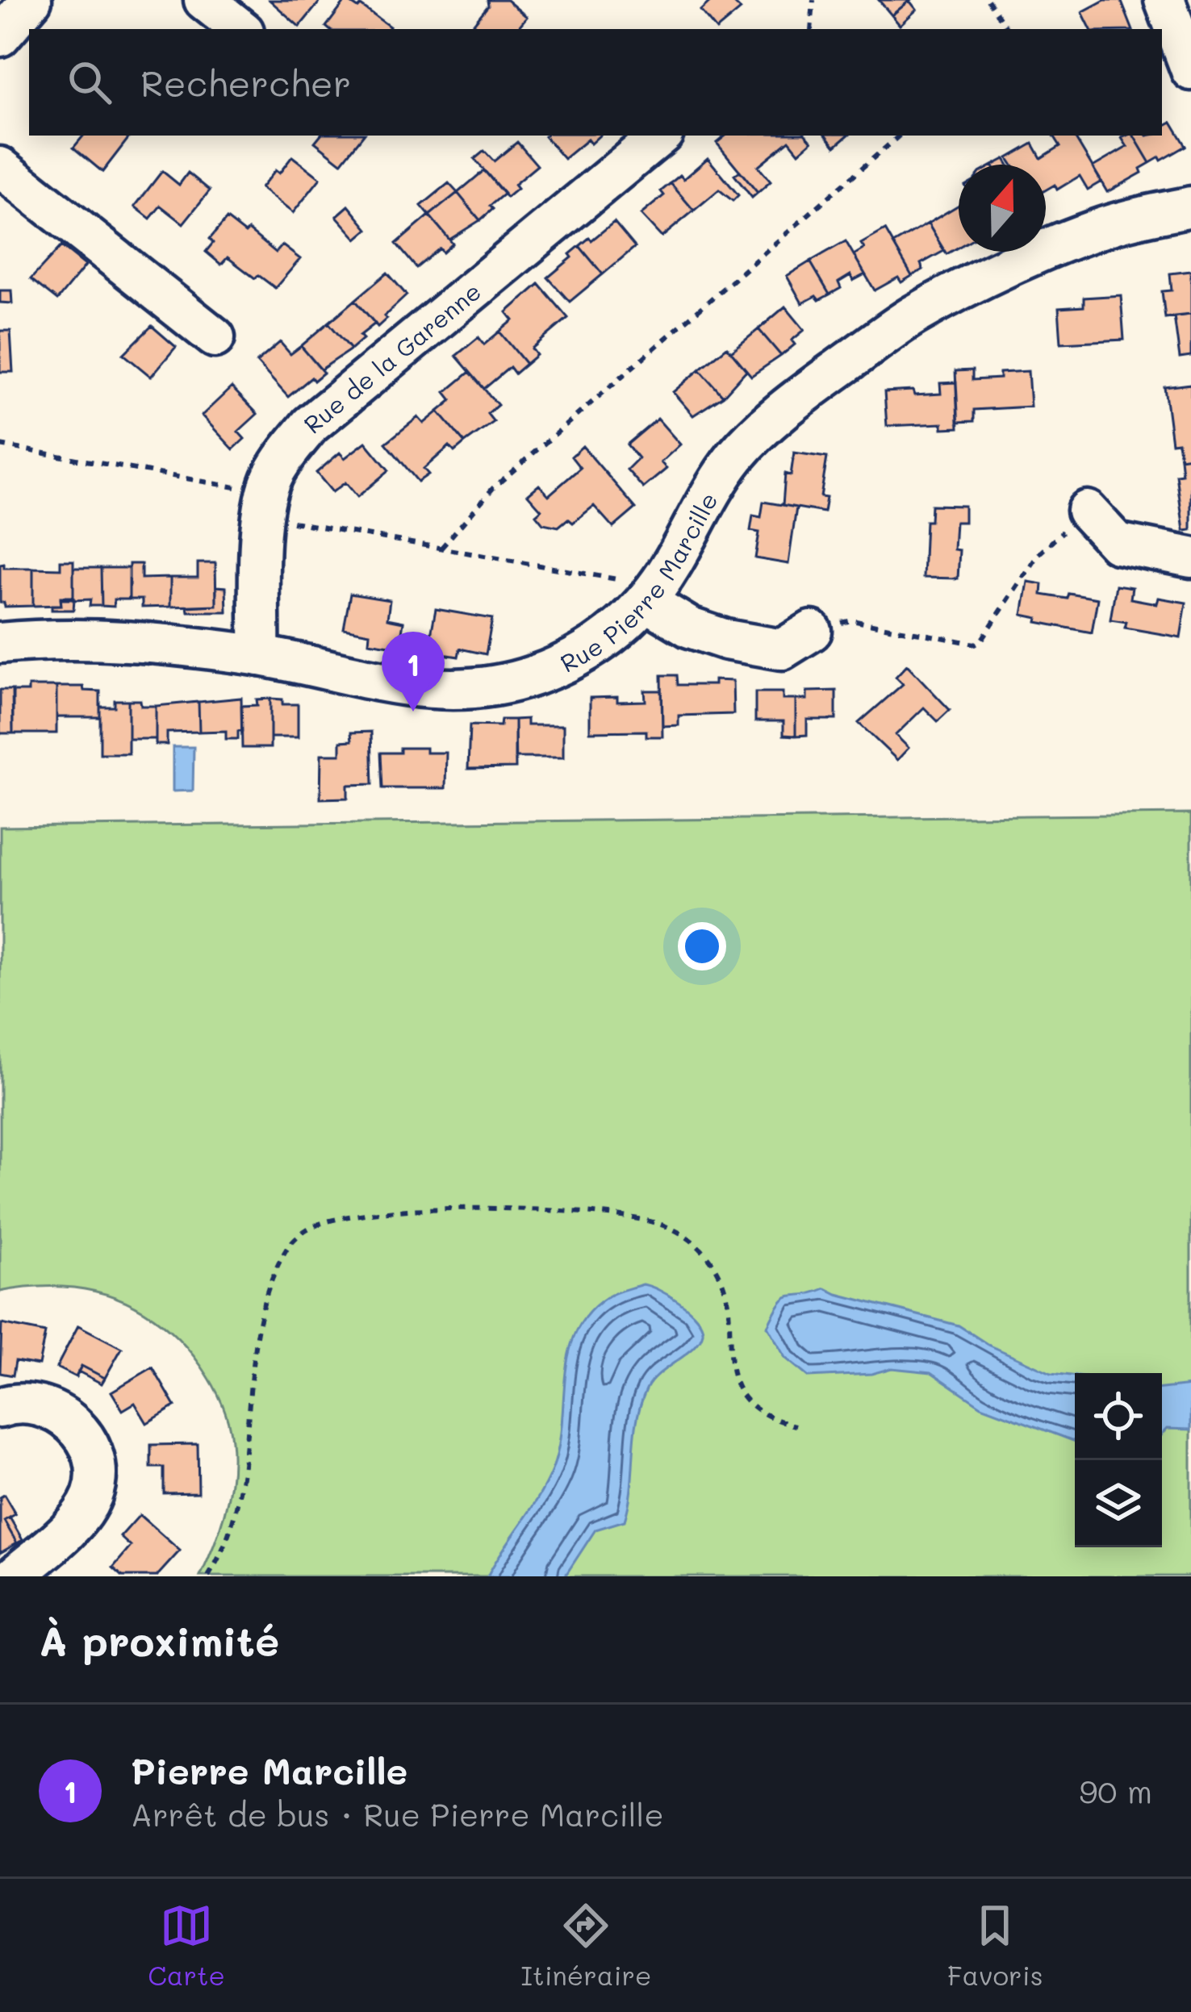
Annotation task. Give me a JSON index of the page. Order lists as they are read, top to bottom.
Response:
{
  "streets": {
    "street": ["Rue de la Garenne", "Rue Pierre Marcille"]
  },
  "crossings": [
    ["Rue de la Garenne", "Rue Pierre Marcille"]
  ],
  "north": "top",
  "page": {
    "search": "Rechercher",
    "pins": "1",
    "heading": "À proximité",
    "list": [
      {
        "mark": "1",
        "name": "Pierre Marcille",
        "note": "Arrêt de bus · Rue Pierre Marcille",
        "value": "90 m"
      }
    ],
    "nav": ["Carte", "Itinéraire", "Favoris"]
  }
}
